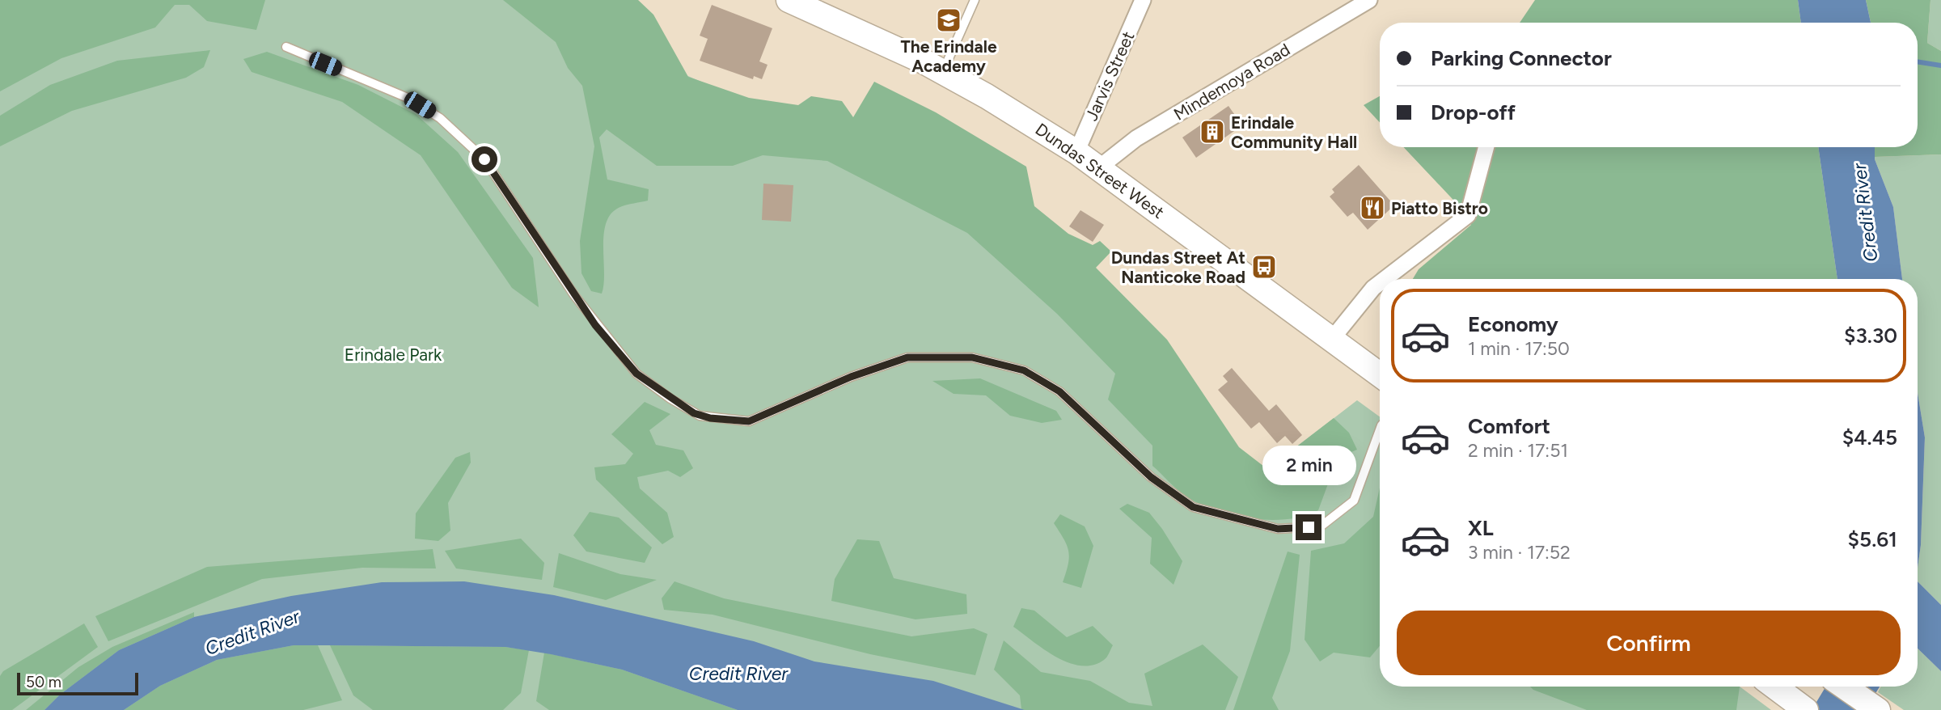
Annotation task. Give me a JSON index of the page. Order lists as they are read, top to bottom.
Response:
{
  "streets": {
    "main road": ["Dundas Street West"],
    "street": ["Jarvis Street", "Mindemoya Road"]
  },
  "crossings": [
    ["Jarvis Street", "Dundas Street West"],
    ["Mindemoya Road", "Dundas Street West"]
  ],
  "water": ["Credit River"],
  "parks": ["Erindale Park"],
  "places": {
    "school or university": ["The Erindale Academy"],
    "building": ["Erindale Community Hall"],
    "restaurant": ["Piatto Bistro"],
    "bus stop": ["Dundas Street At Nanticoke Road"]
  },
  "scale_bar": "50 m",
  "page": {
    "banner": ["Parking Connector", "Drop-off"],
    "list": [
      {
        "name": "Economy",
        "note": "1 min · 17:50",
        "value": "$3.30"
      },
      {
        "name": "Comfort",
        "note": "2 min · 17:51",
        "value": "$4.45"
      },
      {
        "name": "XL",
        "note": "3 min · 17:52",
        "value": "$5.61"
      }
    ],
    "bubble": "2 min",
    "buttons": "Confirm",
    "scale": "50 m"
  }
}
